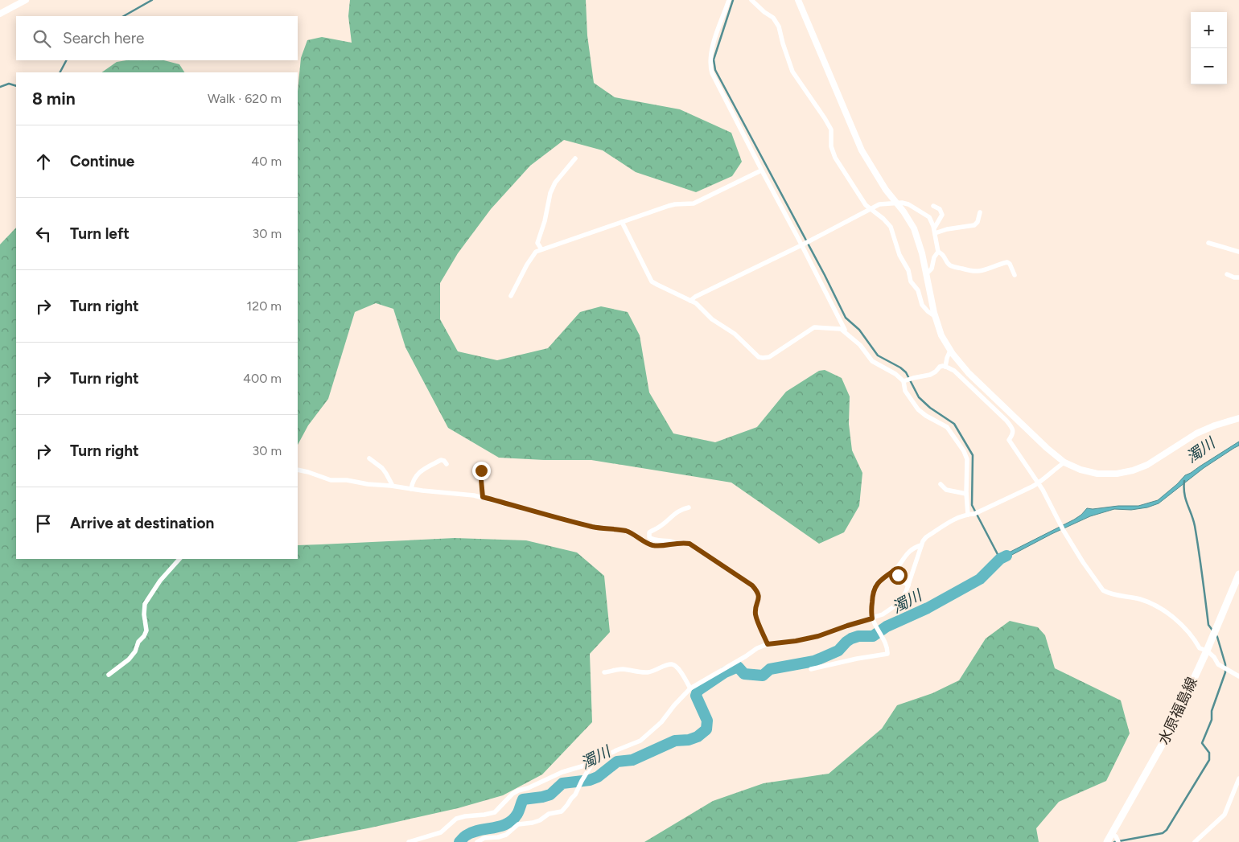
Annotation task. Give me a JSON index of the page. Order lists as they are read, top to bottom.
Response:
{
  "streets": {
    "main road": ["水原福島線"]
  },
  "water": ["濁川"],
  "page": {
    "map_buttons": ["+", "−"],
    "search": "Search here",
    "heading": ["8 min", "Walk · 620 m"],
    "list": [
      ["Continue", "40 m"],
      ["Turn left", "30 m"],
      ["Turn right", "120 m"],
      ["Turn right", "400 m"],
      ["Turn right", "30 m"],
      "Arrive at destination"
    ]
  }
}
